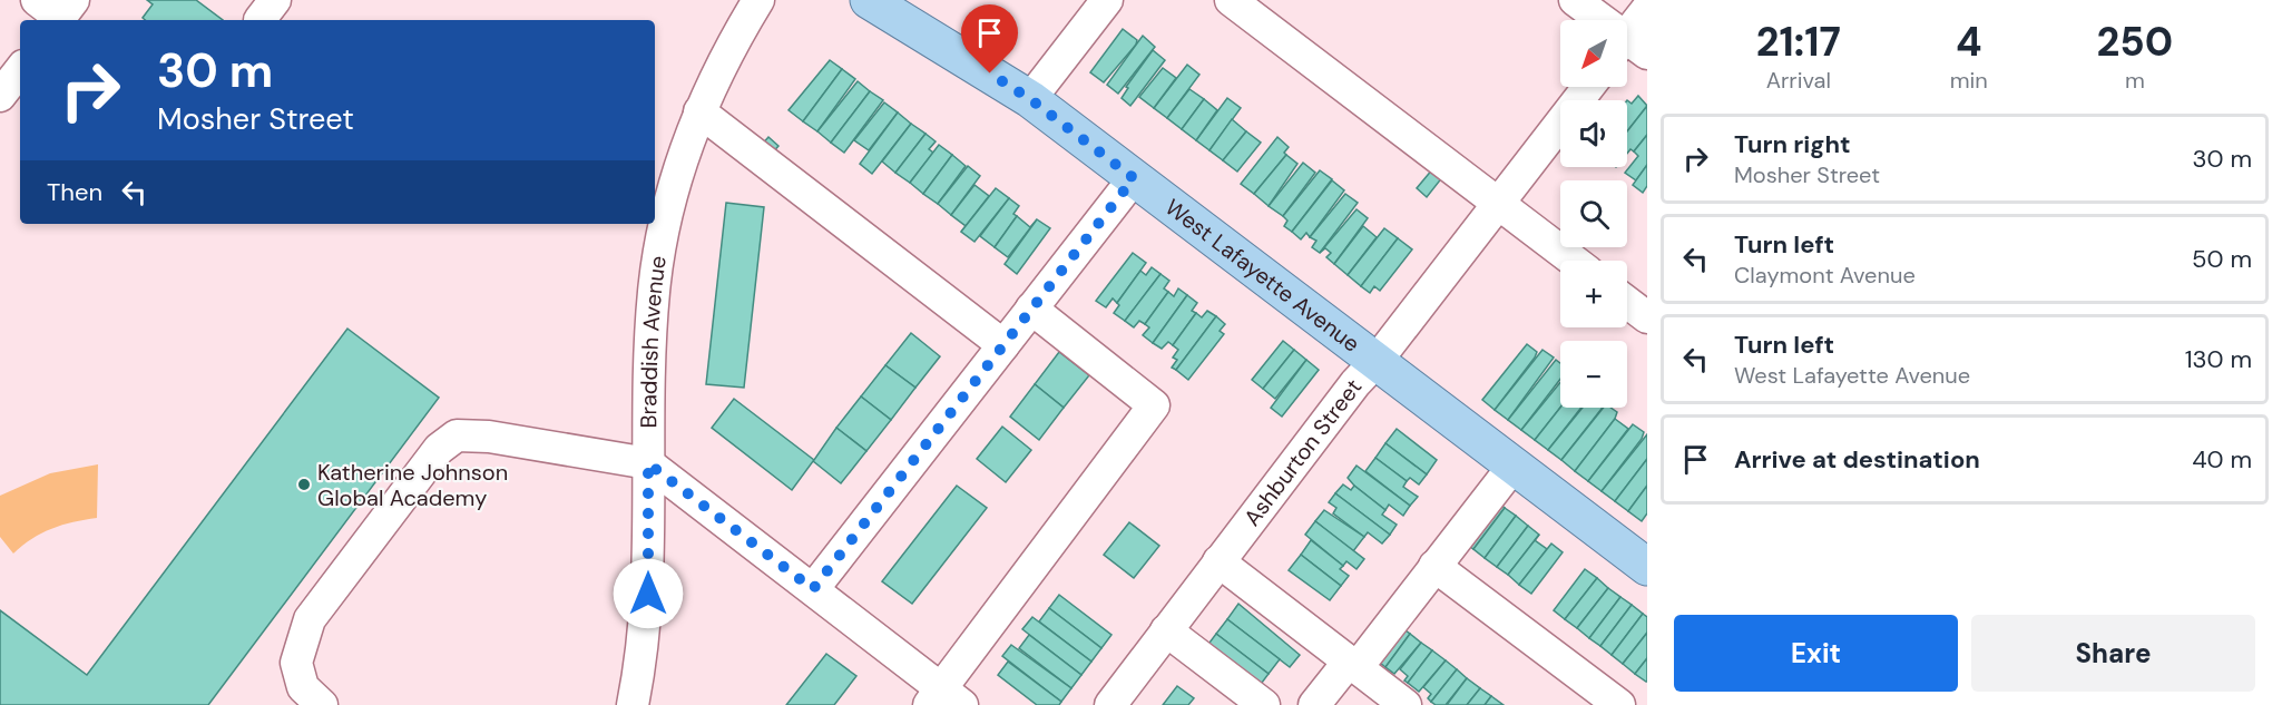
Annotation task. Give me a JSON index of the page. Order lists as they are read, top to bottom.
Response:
{
  "streets": {
    "main road": ["West Lafayette Avenue"],
    "street": ["Braddish Avenue", "Ashburton Street"]
  },
  "crossings": [
    ["West Lafayette Avenue", "Ashburton Street"]
  ],
  "places": ["Katherine Johnson Global Academy"],
  "north": "bottom left",
  "page": {
    "eta": [
      "21:17",
      "Arrival",
      "4",
      "min",
      "250",
      "m"
    ],
    "map_buttons": ["+", "−"],
    "turn": ["30 m", "Mosher Street"],
    "list": [
      {
        "name": "Turn right",
        "note": "Mosher Street",
        "value": "30 m"
      },
      {
        "name": "Turn left",
        "note": "Claymont Avenue",
        "value": "50 m"
      },
      {
        "name": "Turn left",
        "note": "West Lafayette Avenue",
        "value": "130 m"
      },
      {
        "name": "Arrive at destination",
        "value": "40 m"
      }
    ],
    "then": "Then",
    "buttons": ["Exit", "Share"]
  }
}
